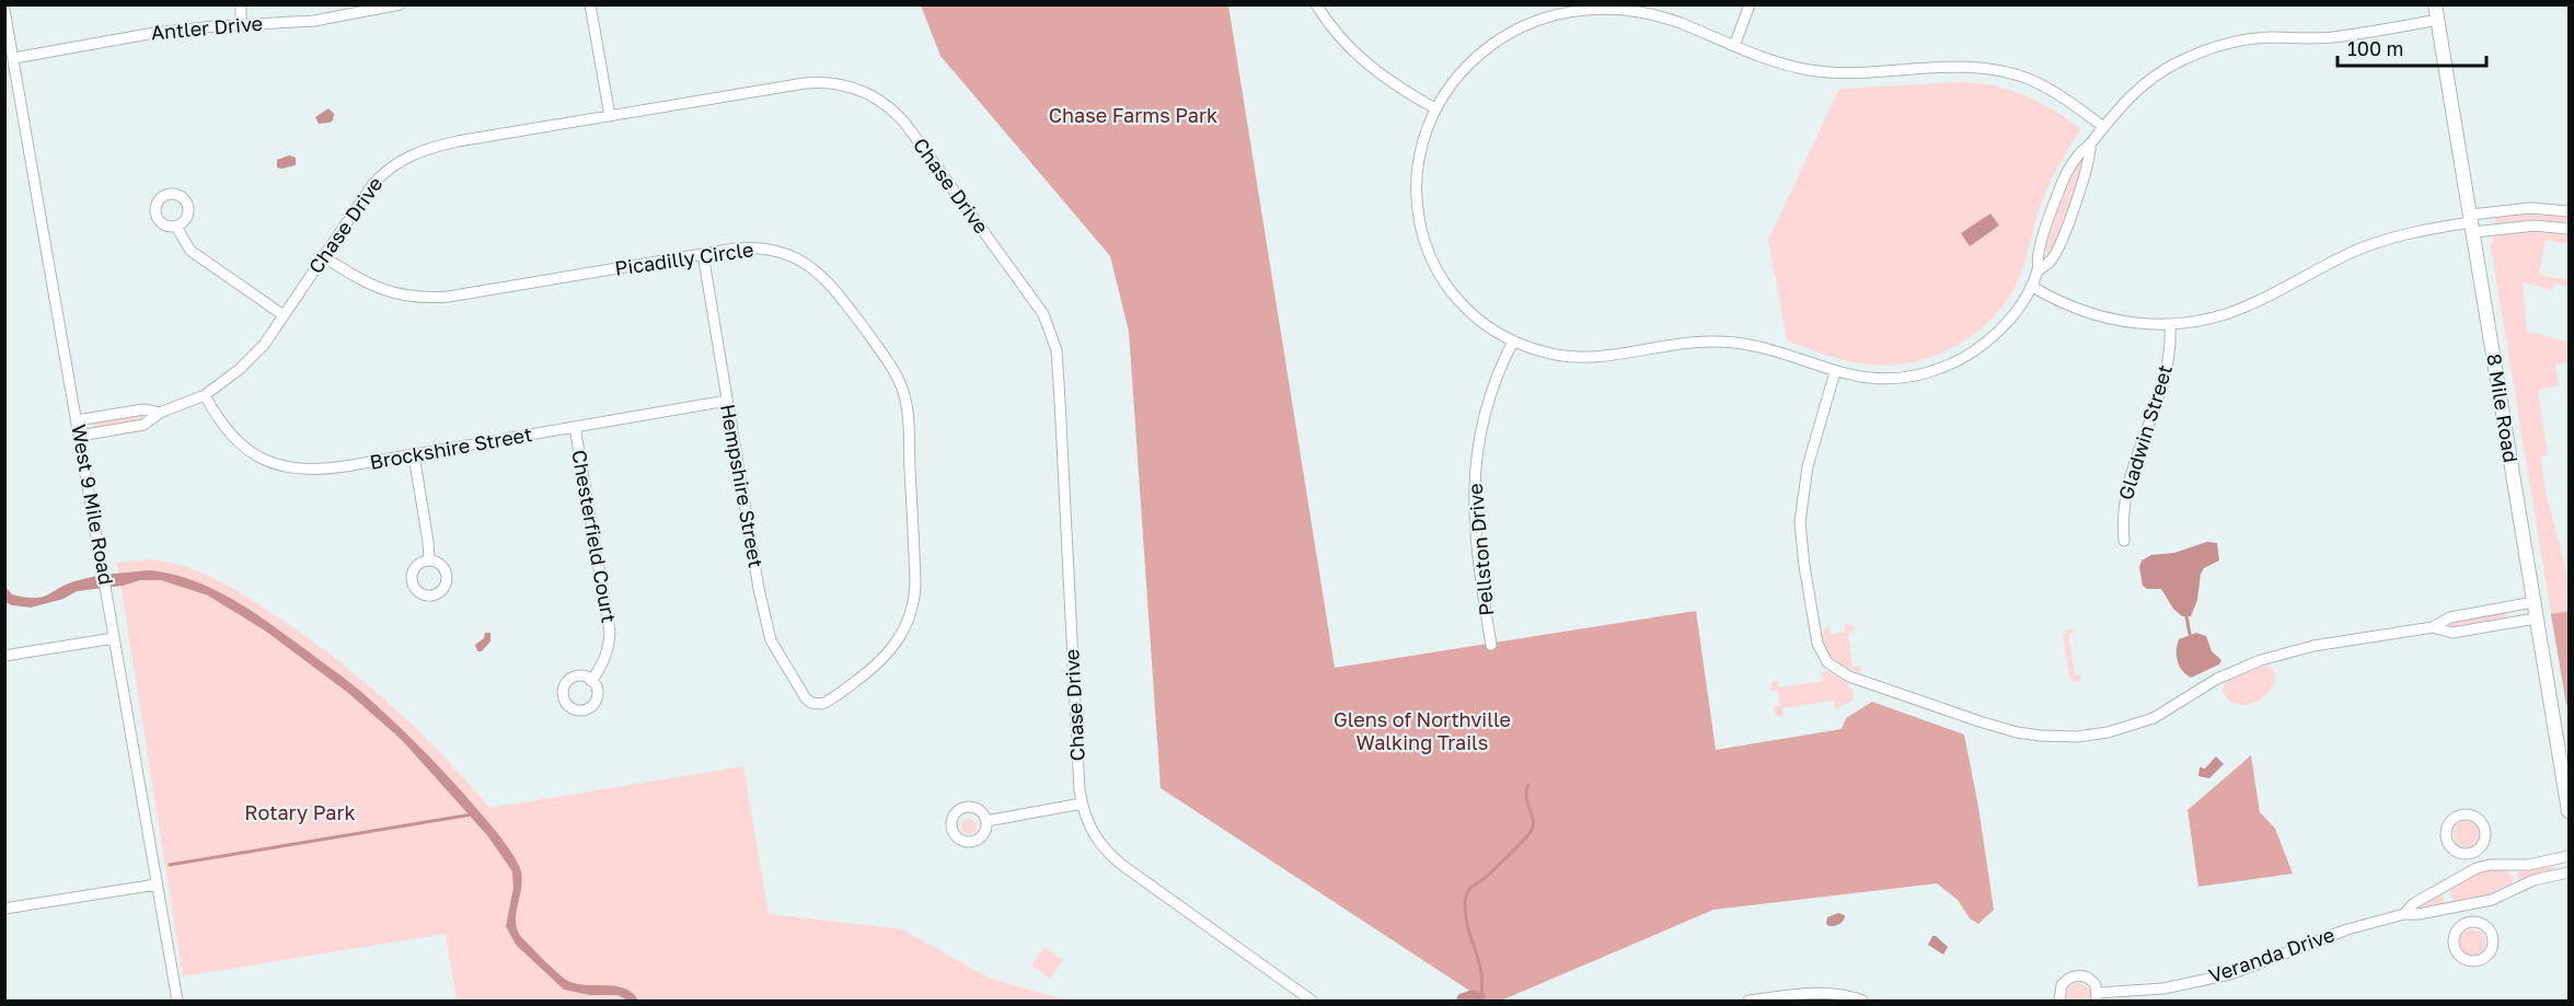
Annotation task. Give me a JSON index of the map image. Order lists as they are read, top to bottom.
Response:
{
  "streets": {
    "main road": ["8 Mile Road"],
    "street": [
      "Antler Drive",
      "Chase Drive",
      "Picadilly Circle",
      "Gladwin Street",
      "Brockshire Street",
      "Hempshire Street",
      "West 9 Mile Road",
      "Chesterfield Court",
      "Pellston Drive",
      "Veranda Drive"
    ]
  },
  "crossings": [
    ["Antler Drive", "West 9 Mile Road"],
    ["Chase Drive", "Picadilly Circle"],
    ["Chase Drive", "Brockshire Street"],
    ["Chase Drive", "West 9 Mile Road"],
    ["Picadilly Circle", "Hempshire Street"],
    ["Brockshire Street", "Hempshire Street"],
    ["Brockshire Street", "Chesterfield Court"]
  ],
  "parks": ["Chase Farms Park", "Glens of Northville Walking Trails", "Rotary Park"],
  "scale_bar": "100 m"
}
